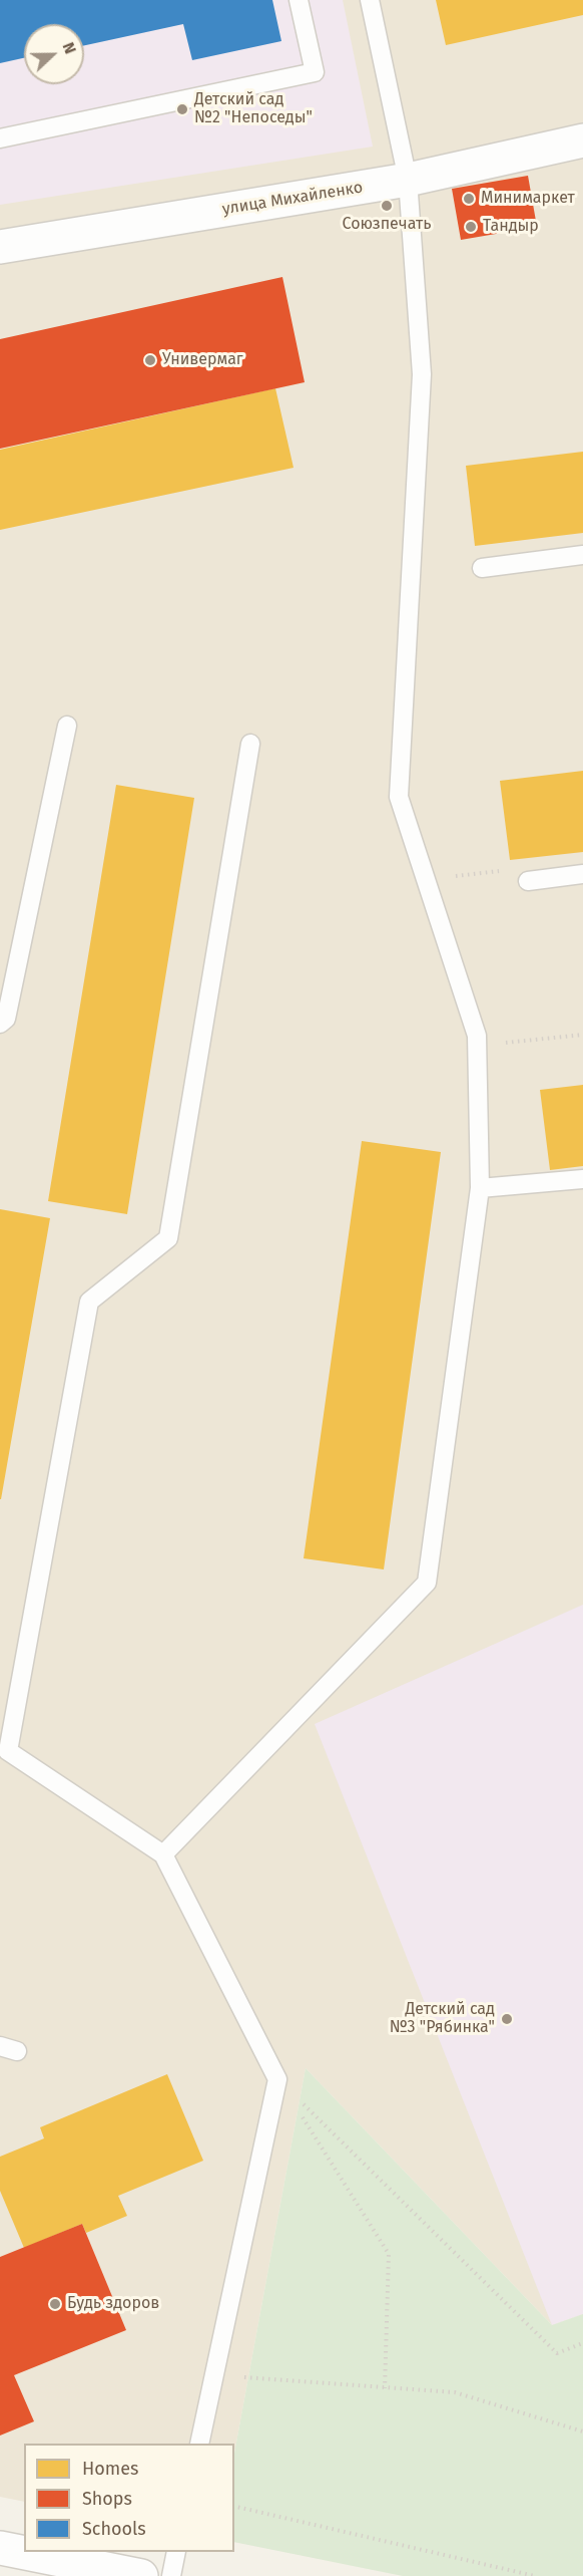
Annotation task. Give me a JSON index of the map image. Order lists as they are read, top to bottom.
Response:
{
  "streets": {
    "street": ["улица Михайленко"]
  },
  "places": [
    "Детский сад №2 \"Непоседы\"",
    "Минимаркет",
    "Союзпечать",
    "Тандыр",
    "Универмаг",
    "Детский сад №3 \"Рябинка\"",
    "Будь здоров"
  ],
  "legend": ["Homes", "Shops", "Schools"],
  "north": "right"
}
